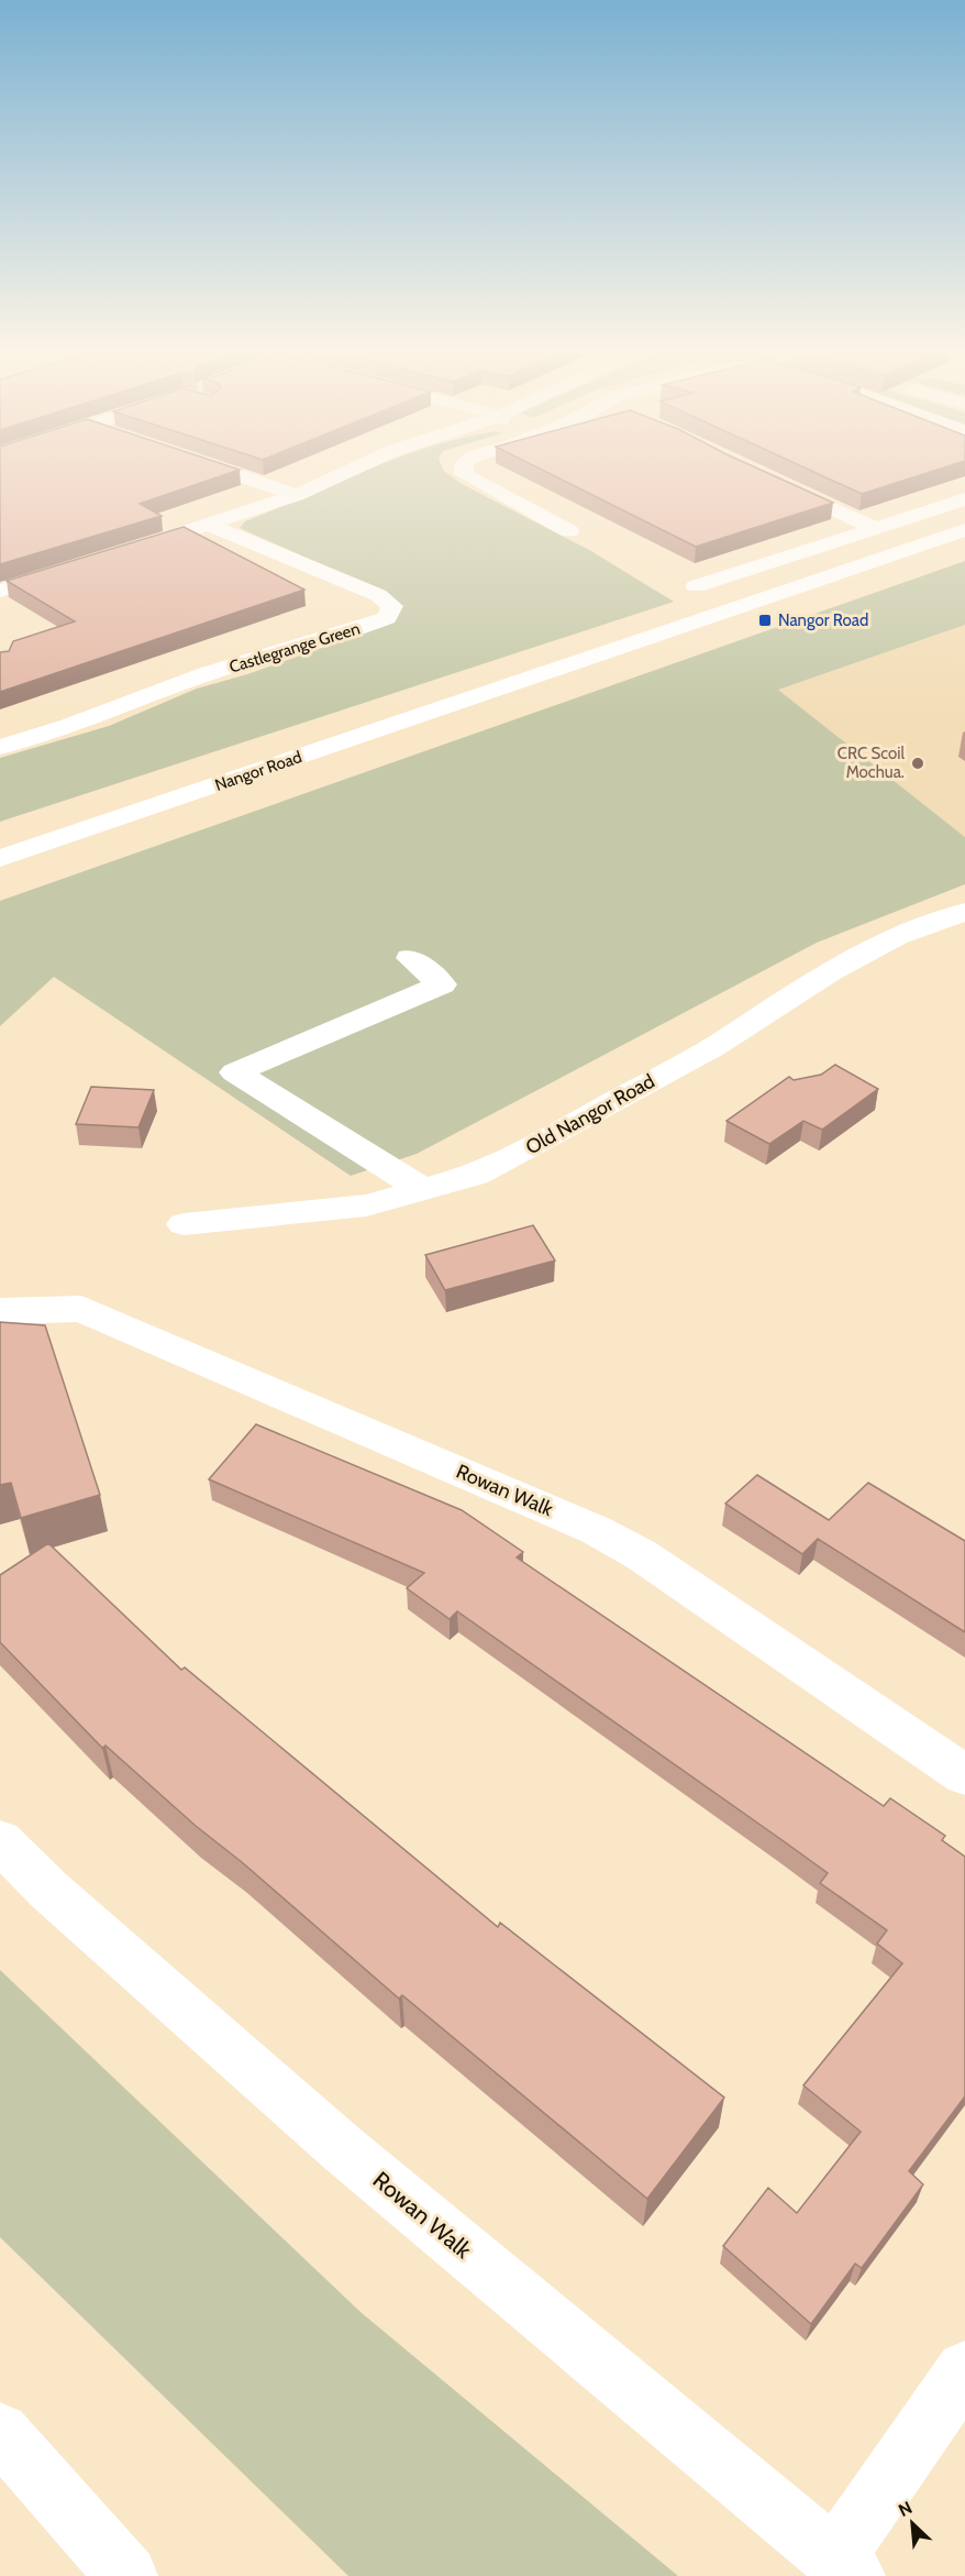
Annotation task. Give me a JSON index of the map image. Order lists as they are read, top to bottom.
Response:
{
  "streets": {
    "street": [
      "Castlegrange Green",
      "Nangor Road",
      "Old Nangor Road",
      "Rowan Walk"
    ]
  },
  "places": {
    "transit": ["Nangor Road"],
    "other": ["CRC Scoil Mochua."]
  },
  "north": "top left"
}
